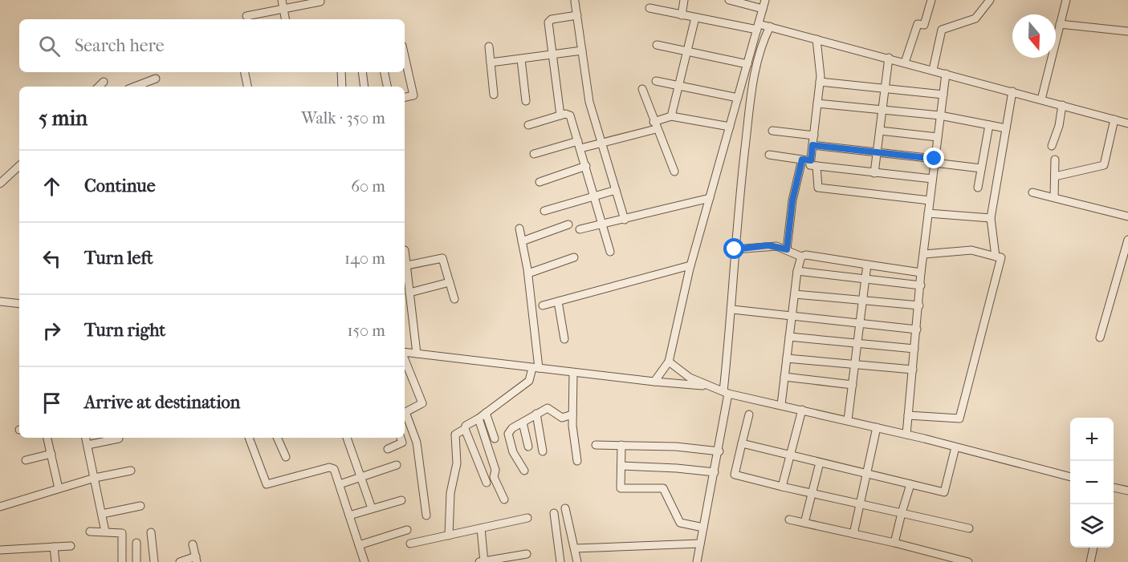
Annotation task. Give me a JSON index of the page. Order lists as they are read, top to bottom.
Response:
{
  "north": "bottom",
  "page": {
    "search": "Search here",
    "heading": ["5 min", "Walk · 350 m"],
    "list": [
      ["Continue", "60 m"],
      ["Turn left", "140 m"],
      ["Turn right", "150 m"],
      "Arrive at destination"
    ],
    "map_buttons": ["+", "−"]
  }
}
